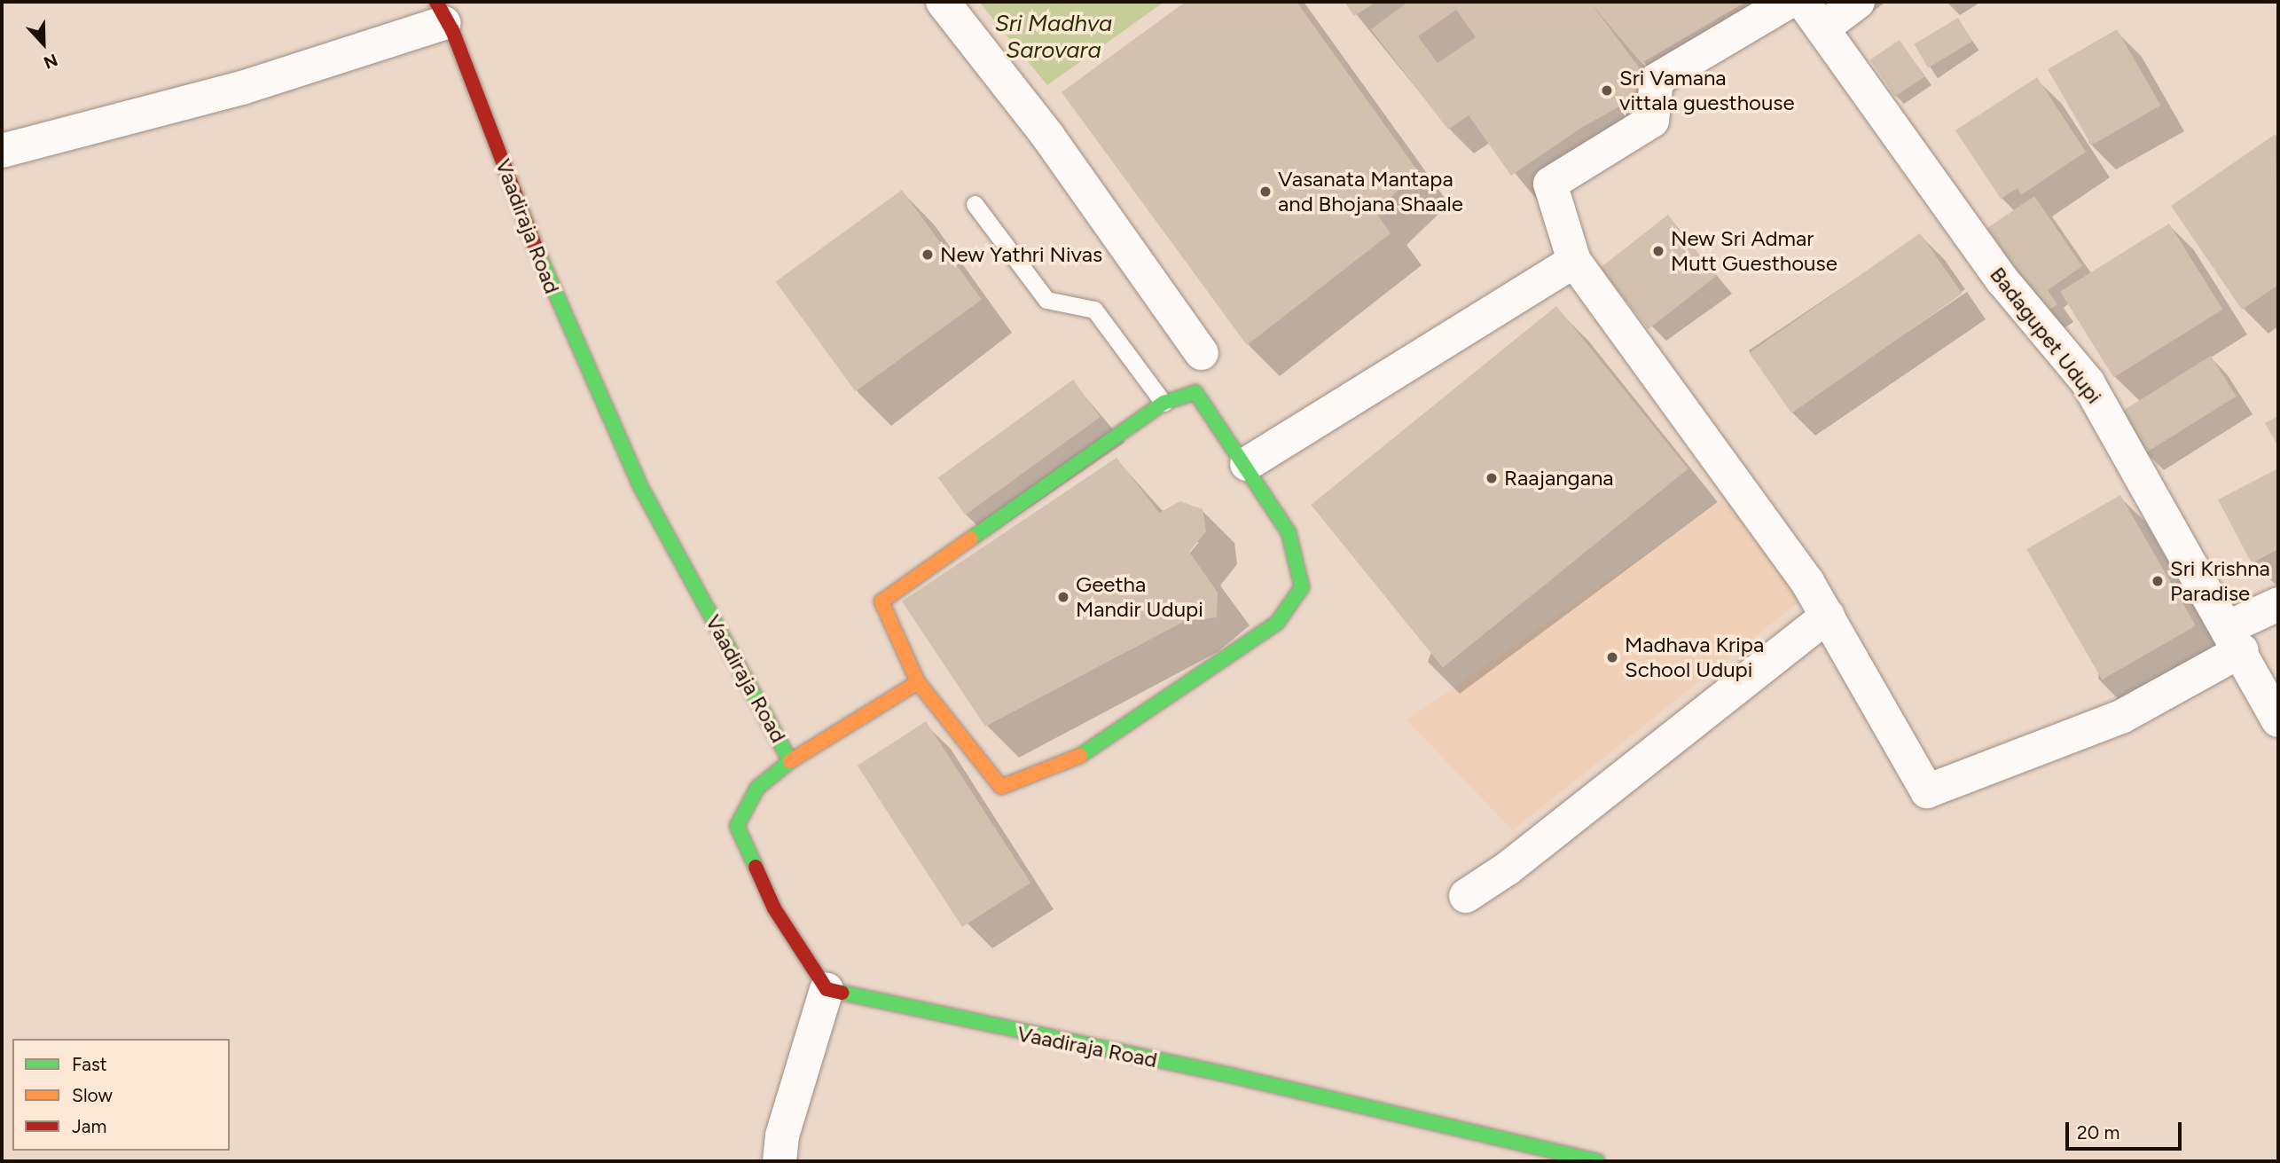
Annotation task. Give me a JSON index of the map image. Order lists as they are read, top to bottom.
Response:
{
  "streets": {
    "street": ["Vaadiraja Road", "Badagupet Udupi"]
  },
  "water": ["Sri Madhva Sarovara"],
  "places": [
    "Sri Vamana vittala guesthouse",
    "Vasanata Mantapa and Bhojana Shaale",
    "New Sri Admar Mutt Guesthouse",
    "New Yathri Nivas",
    "Raajangana",
    "Sri Krishna Paradise",
    "Geetha Mandir Udupi",
    "Madhava Kripa School Udupi"
  ],
  "legend": ["Fast", "Slow", "Jam"],
  "scale_bar": "20 m",
  "north": "bottom"
}
